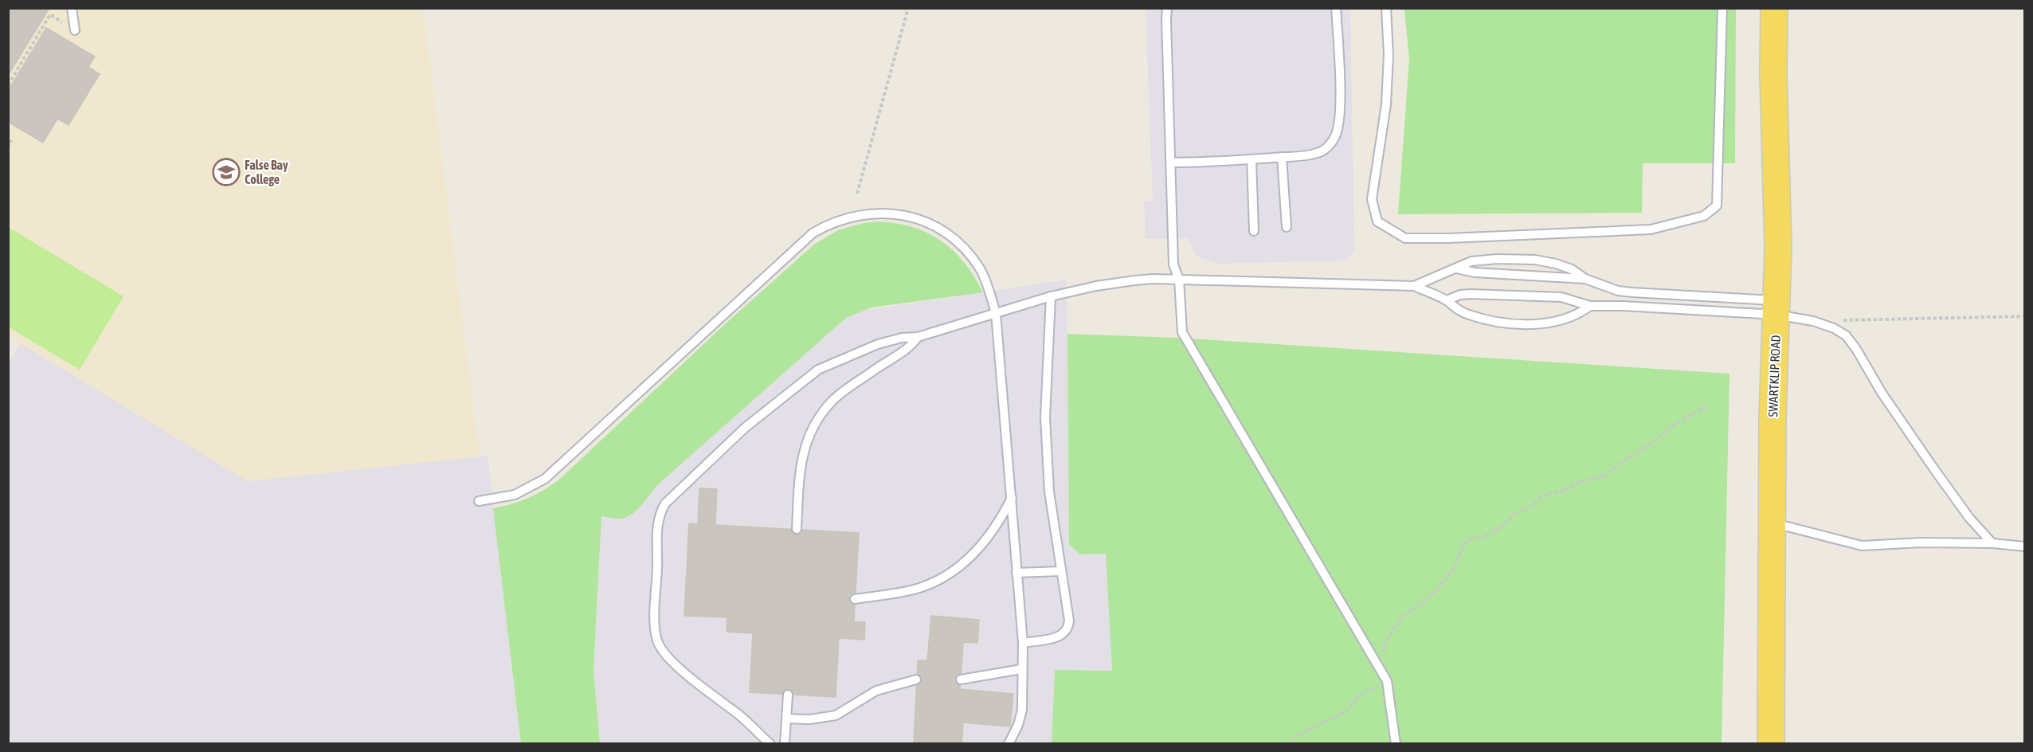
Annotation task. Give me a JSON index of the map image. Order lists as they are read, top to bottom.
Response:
{
  "streets": {
    "main road": ["SWARTKLIP ROAD"]
  },
  "places": {
    "school or university": ["False Bay College"]
  }
}
